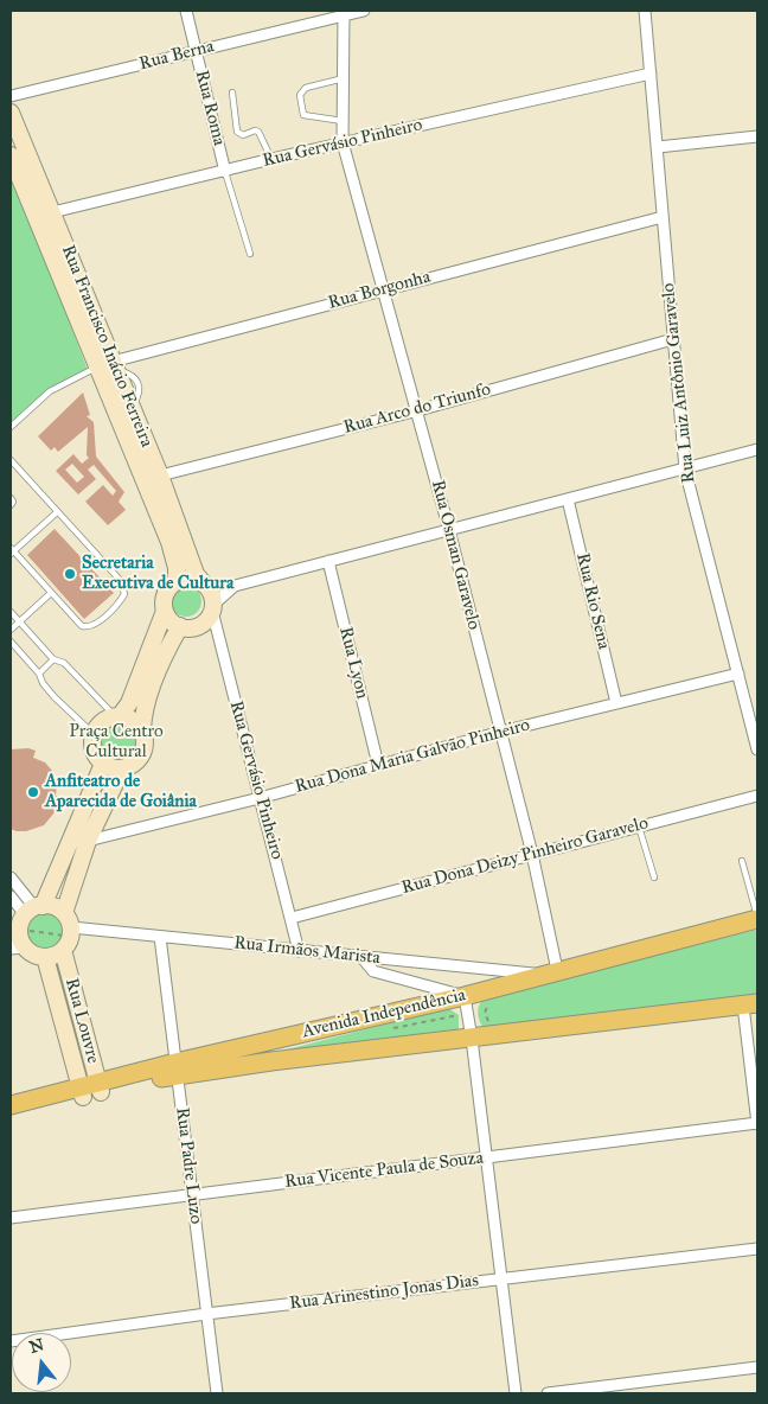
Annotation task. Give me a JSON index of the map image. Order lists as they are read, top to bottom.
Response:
{
  "streets": {
    "main road": ["Avenida Independência"],
    "street": [
      "Rua Berna",
      "Rua Roma",
      "Rua Gervásio Pinheiro",
      "Rua Borgonha",
      "Rua Francisco Inácio Ferreira",
      "Rua Luiz Antônio Garavelo",
      "Rua Arco do Triunfo",
      "Rua Osman Garavelo",
      "Rua Rio Sena",
      "Rua Lyon",
      "Rua Dona Maria Galvão Pinheiro",
      "Rua Dona Deizy Pinheiro Garavelo",
      "Rua Irmãos Marista",
      "Rua Louvre",
      "Rua Padre Luzo",
      "Rua Vicente Paula de Souza",
      "Rua Arinestino Jonas Dias"
    ]
  },
  "crossings": [
    ["Rua Berna", "Rua Roma"],
    ["Rua Berna", "Rua Osman Garavelo"],
    ["Rua Roma", "Rua Gervásio Pinheiro"],
    ["Rua Gervásio Pinheiro", "Rua Francisco Inácio Ferreira"],
    ["Rua Gervásio Pinheiro", "Rua Luiz Antônio Garavelo"],
    ["Rua Gervásio Pinheiro", "Rua Osman Garavelo"],
    ["Rua Gervásio Pinheiro", "Rua Dona Maria Galvão Pinheiro"],
    ["Rua Gervásio Pinheiro", "Rua Dona Deizy Pinheiro Garavelo"],
    ["Rua Gervásio Pinheiro", "Rua Irmãos Marista"],
    ["Rua Borgonha", "Rua Francisco Inácio Ferreira"],
    ["Rua Borgonha", "Rua Luiz Antônio Garavelo"],
    ["Rua Borgonha", "Rua Osman Garavelo"],
    ["Rua Francisco Inácio Ferreira", "Rua Arco do Triunfo"],
    ["Rua Luiz Antônio Garavelo", "Rua Arco do Triunfo"],
    ["Rua Luiz Antônio Garavelo", "Rua Dona Maria Galvão Pinheiro"],
    ["Rua Arco do Triunfo", "Rua Osman Garavelo"],
    ["Rua Osman Garavelo", "Rua Dona Maria Galvão Pinheiro"],
    ["Rua Osman Garavelo", "Rua Dona Deizy Pinheiro Garavelo"],
    ["Rua Osman Garavelo", "Rua Irmãos Marista"],
    ["Rua Osman Garavelo", "Avenida Independência"],
    ["Rua Rio Sena", "Rua Dona Maria Galvão Pinheiro"],
    ["Rua Lyon", "Rua Dona Maria Galvão Pinheiro"],
    ["Rua Irmãos Marista", "Avenida Independência"],
    ["Rua Irmãos Marista", "Rua Louvre"],
    ["Rua Irmãos Marista", "Rua Padre Luzo"],
    ["Avenida Independência", "Rua Louvre"],
    ["Avenida Independência", "Rua Padre Luzo"],
    ["Rua Padre Luzo", "Rua Vicente Paula de Souza"],
    ["Rua Padre Luzo", "Rua Arinestino Jonas Dias"]
  ],
  "parks": ["Praça Centro Cultural"],
  "places": ["Secretaria Executiva de Cultura", "Anfiteatro de Aparecida de Goiânia"],
  "north": "top"
}
